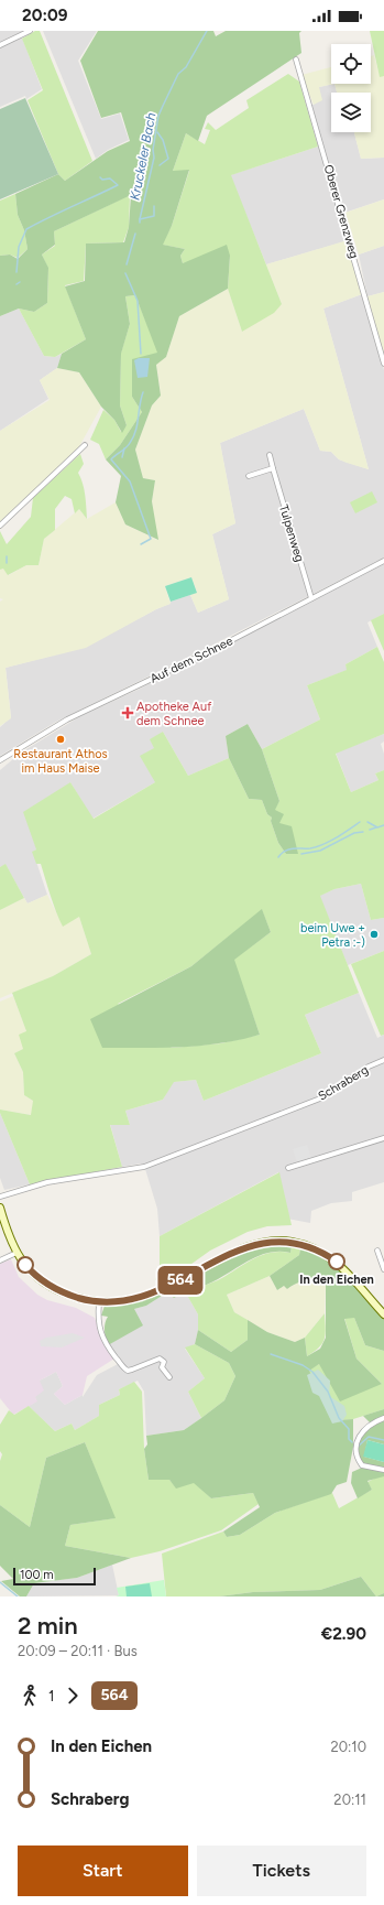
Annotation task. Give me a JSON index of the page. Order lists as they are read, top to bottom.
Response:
{
  "streets": {
    "street": [
      "Oberer Grenzweg",
      "Tulpenweg",
      "Auf dem Schnee",
      "Schraberg"
    ]
  },
  "crossings": [
    ["Tulpenweg", "Auf dem Schnee"]
  ],
  "water": ["Kruckeler Bach"],
  "places": {
    "health": ["Apotheke Auf dem Schnee"],
    "other": ["Restaurant Athos im Haus Maise", "beim Uwe + Petra :-)", "In den Eichen"]
  },
  "lines": ["bus line 564"],
  "scale_bar": "100 m",
  "page": {
    "status": "20:09",
    "on_map": "564",
    "scale": "100 m",
    "heading": ["2 min", "20:09 – 20:11 · Bus", "€2.90"],
    "legs": ["1", "564"],
    "list": [
      {
        "name": "In den Eichen",
        "value": "20:10"
      },
      {
        "name": "Schraberg",
        "value": "20:11"
      }
    ],
    "buttons": ["Start", "Tickets"]
  }
}
